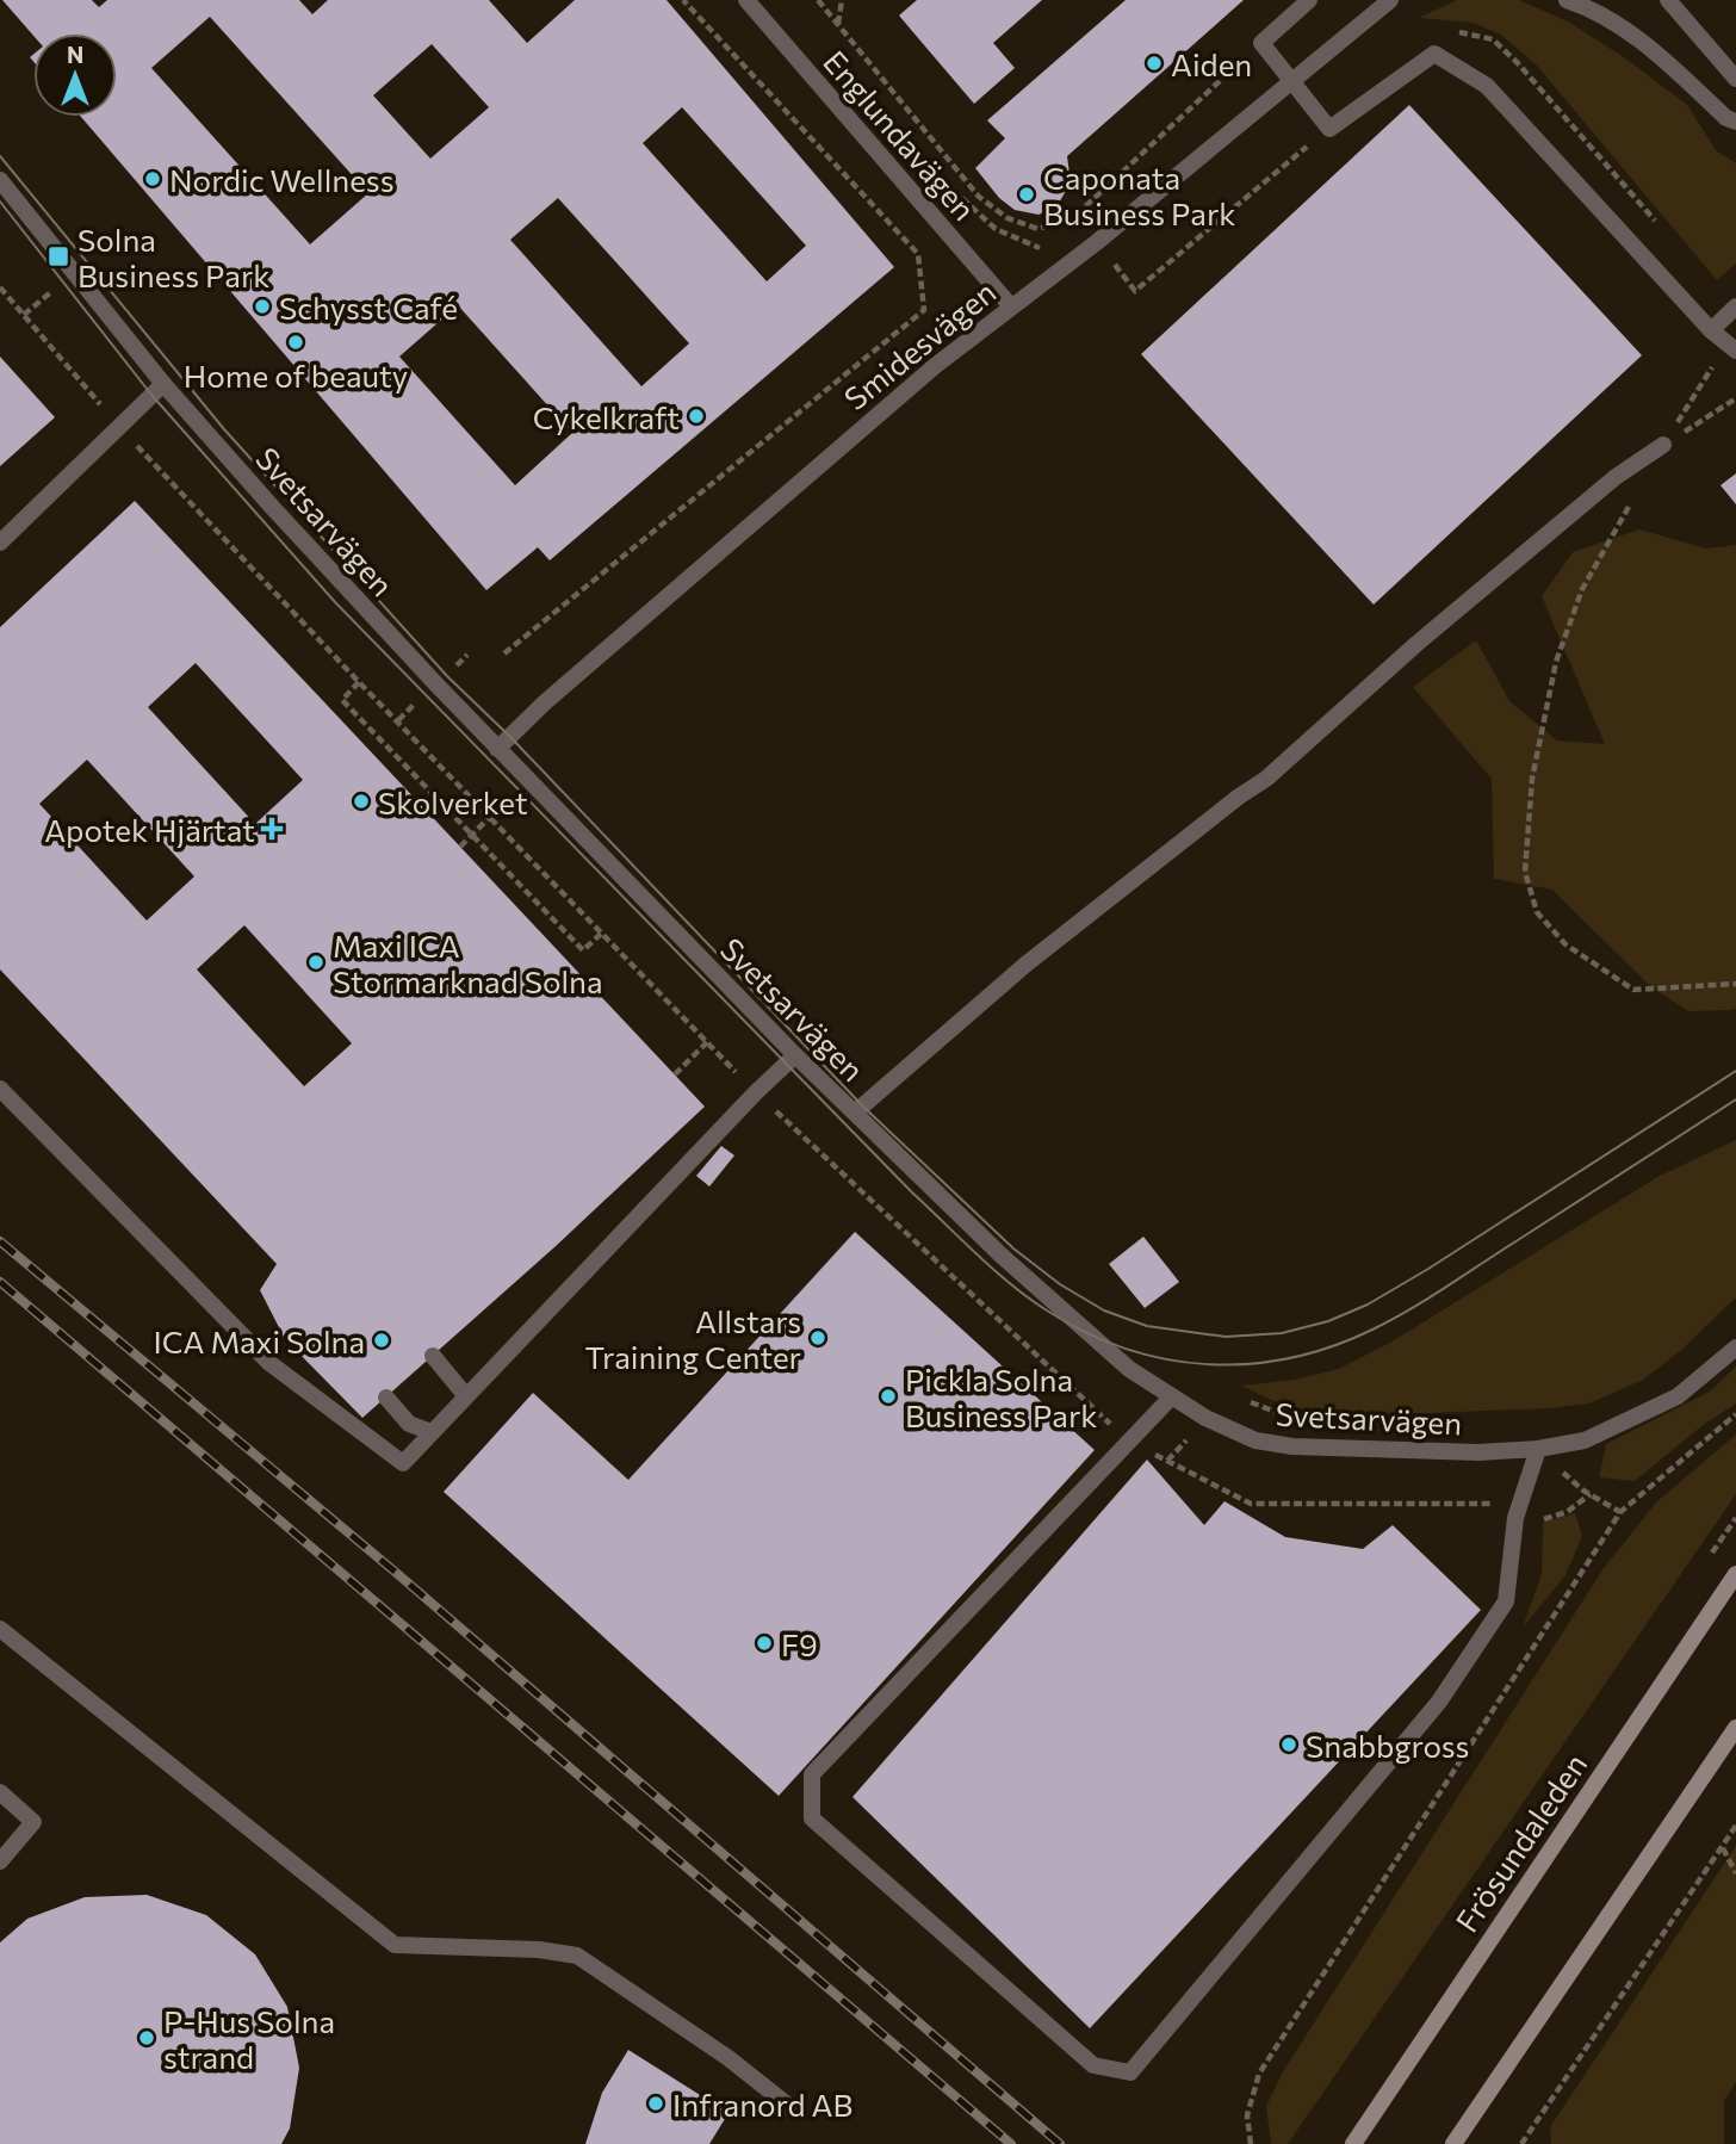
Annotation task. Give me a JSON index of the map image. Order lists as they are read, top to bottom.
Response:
{
  "streets": {
    "main road": ["Frösundaleden"],
    "street": ["Englundavägen", "Smidesvägen", "Svetsarvägen"]
  },
  "crossings": [
    ["Englundavägen", "Smidesvägen"],
    ["Smidesvägen", "Svetsarvägen"]
  ],
  "places": {
    "other": [
      "Aiden",
      "Nordic Wellness",
      "Caponata Business Park",
      "Schysst Café",
      "Home of beauty",
      "Cykelkraft",
      "Skolverket",
      "Maxi ICA Stormarknad Solna",
      "Allstars Training Center",
      "ICA Maxi Solna",
      "Pickla Solna Business Park",
      "F9",
      "Snabbgross",
      "P-Hus Solna strand",
      "Infranord AB"
    ],
    "transit": ["Solna Business Park"],
    "health": ["Apotek Hjärtat"]
  },
  "north": "top"
}
